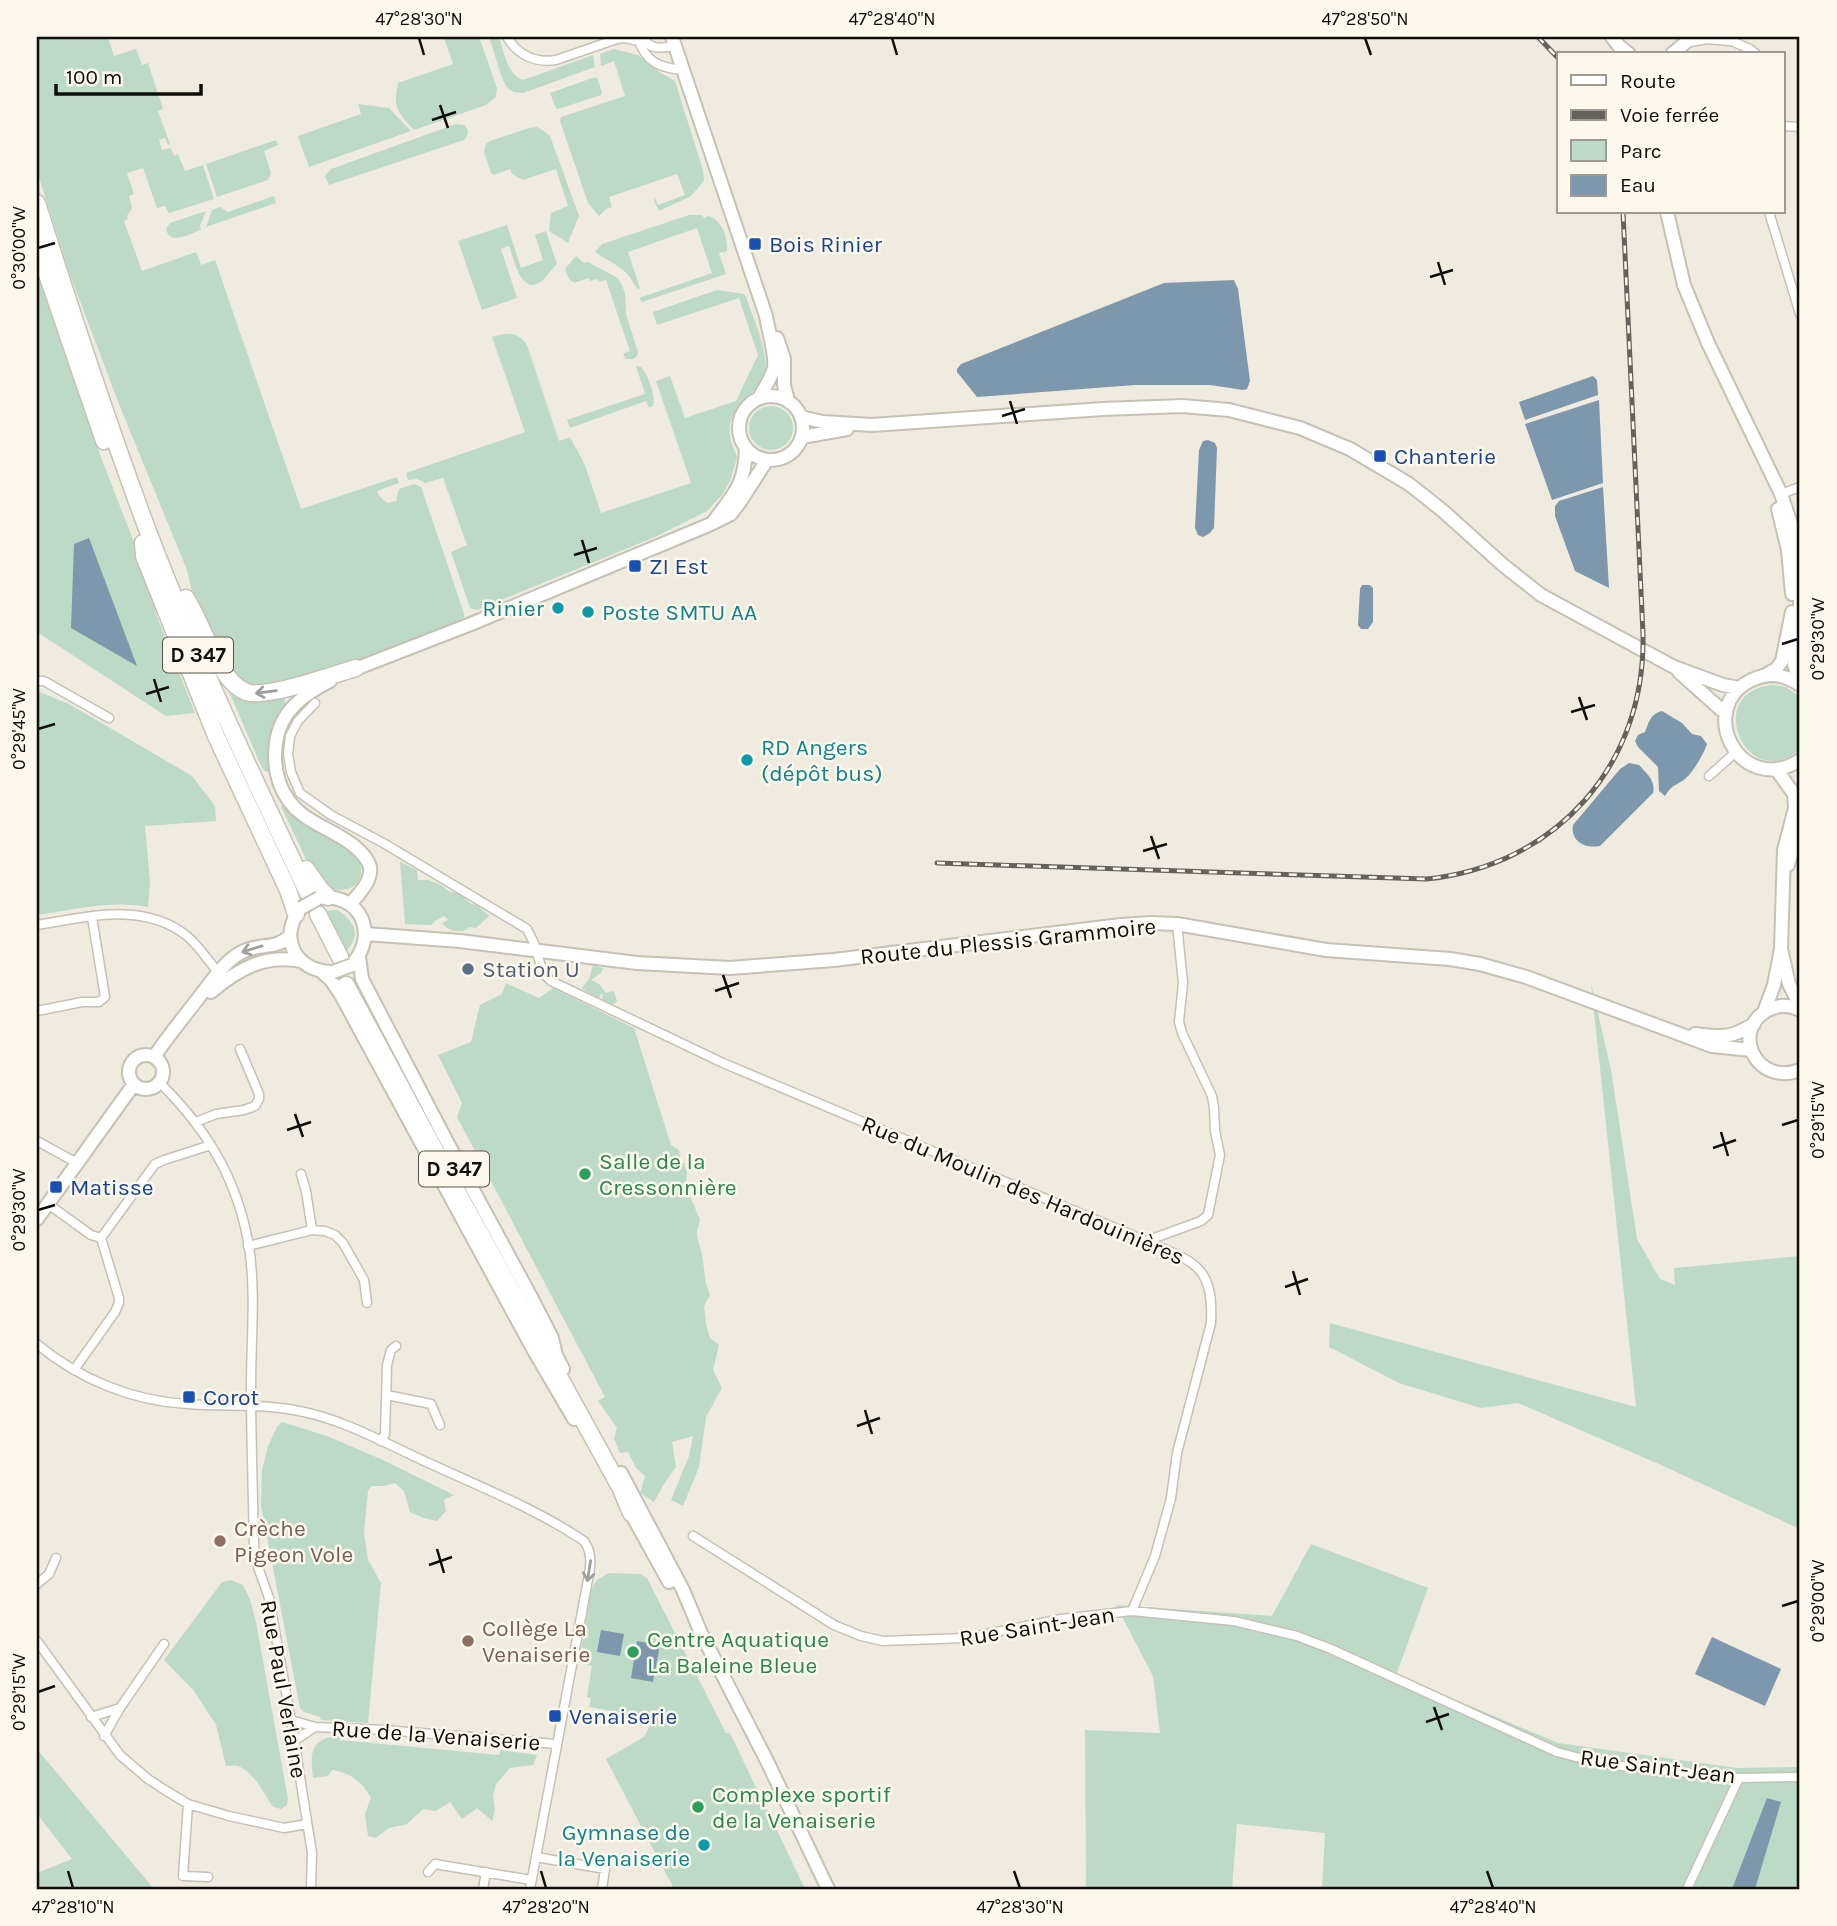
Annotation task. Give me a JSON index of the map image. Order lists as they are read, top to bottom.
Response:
{
  "streets": {
    "highway": ["D 347"],
    "street": [
      "Route du Plessis Grammoire",
      "Rue du Moulin des Hardouinières",
      "Rue Saint-Jean",
      "Rue Paul Verlaine",
      "Rue de la Venaiserie"
    ]
  },
  "crossings": [
    ["Route du Plessis Grammoire", "Rue du Moulin des Hardouinières"],
    ["Rue du Moulin des Hardouinières", "Rue Saint-Jean"],
    ["Rue Paul Verlaine", "Rue de la Venaiserie"]
  ],
  "places": {
    "transit": [
      "Bois Rinier",
      "Chanterie",
      "ZI Est",
      "Matisse",
      "Corot",
      "Venaiserie"
    ],
    "other": [
      "Rinier",
      "Poste SMTU AA",
      "RD Angers (dépôt bus)",
      "Station U",
      "Salle de la Cressonnière",
      "Crèche Pigeon Vole",
      "Collège La Venaiserie",
      "Centre Aquatique La Baleine Bleue",
      "Complexe sportif de la Venaiserie",
      "Gymnase de la Venaiserie"
    ]
  },
  "legend": [
    "Route",
    "Voie ferrée",
    "Parc",
    "Eau"
  ],
  "scale_bar": "100 m",
  "coordinates": [
    "47°28'30\"N",
    "47°28'40\"N",
    "47°28'50\"N",
    "0°30'00\"W",
    "0°29'30\"W",
    "0°29'45\"W",
    "0°29'15\"W",
    "0°29'00\"W",
    "47°28'10\"N",
    "47°28'20\"N"
  ]
}
